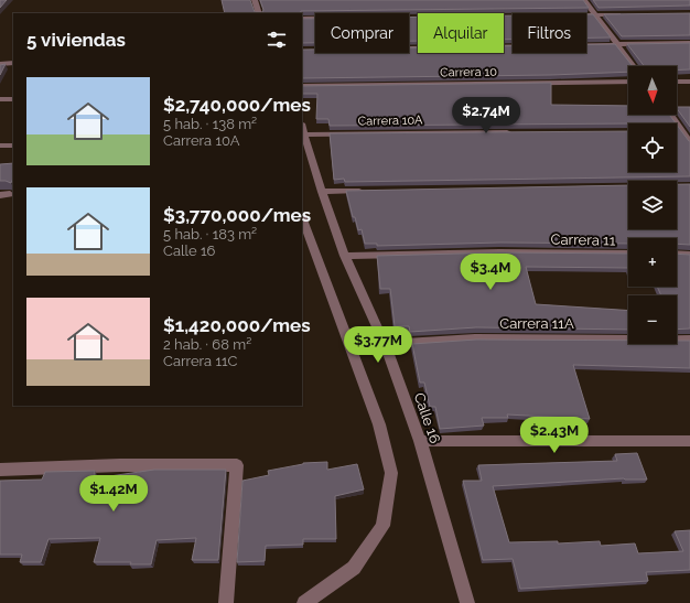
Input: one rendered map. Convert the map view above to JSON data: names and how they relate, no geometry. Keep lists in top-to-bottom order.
{
  "streets": {
    "street": [
      "Carrera 10",
      "Carrera 10A",
      "Carrera 11",
      "Carrera 11A",
      "Calle 16"
    ]
  },
  "crossings": [
    ["Carrera 10A", "Calle 16"],
    ["Carrera 11", "Calle 16"],
    ["Carrera 11A", "Calle 16"]
  ],
  "north": "bottom",
  "page": {
    "chip": ["Comprar", "Alquilar", "Filtros"],
    "heading": "5 viviendas",
    "map_buttons": ["+", "−"],
    "list": [
      {
        "name": "$2,740,000/mes",
        "note": "5 hab. · 138 m² · Carrera 10A"
      },
      {
        "name": "$3,770,000/mes",
        "note": "5 hab. · 183 m² · Calle 16"
      },
      {
        "name": "$1,420,000/mes",
        "note": "2 hab. · 68 m² · Carrera 11C"
      }
    ],
    "price": [
      "$2.74M",
      "$3.4M",
      "$3.77M",
      "$2.43M",
      "$1.42M"
    ]
  }
}
